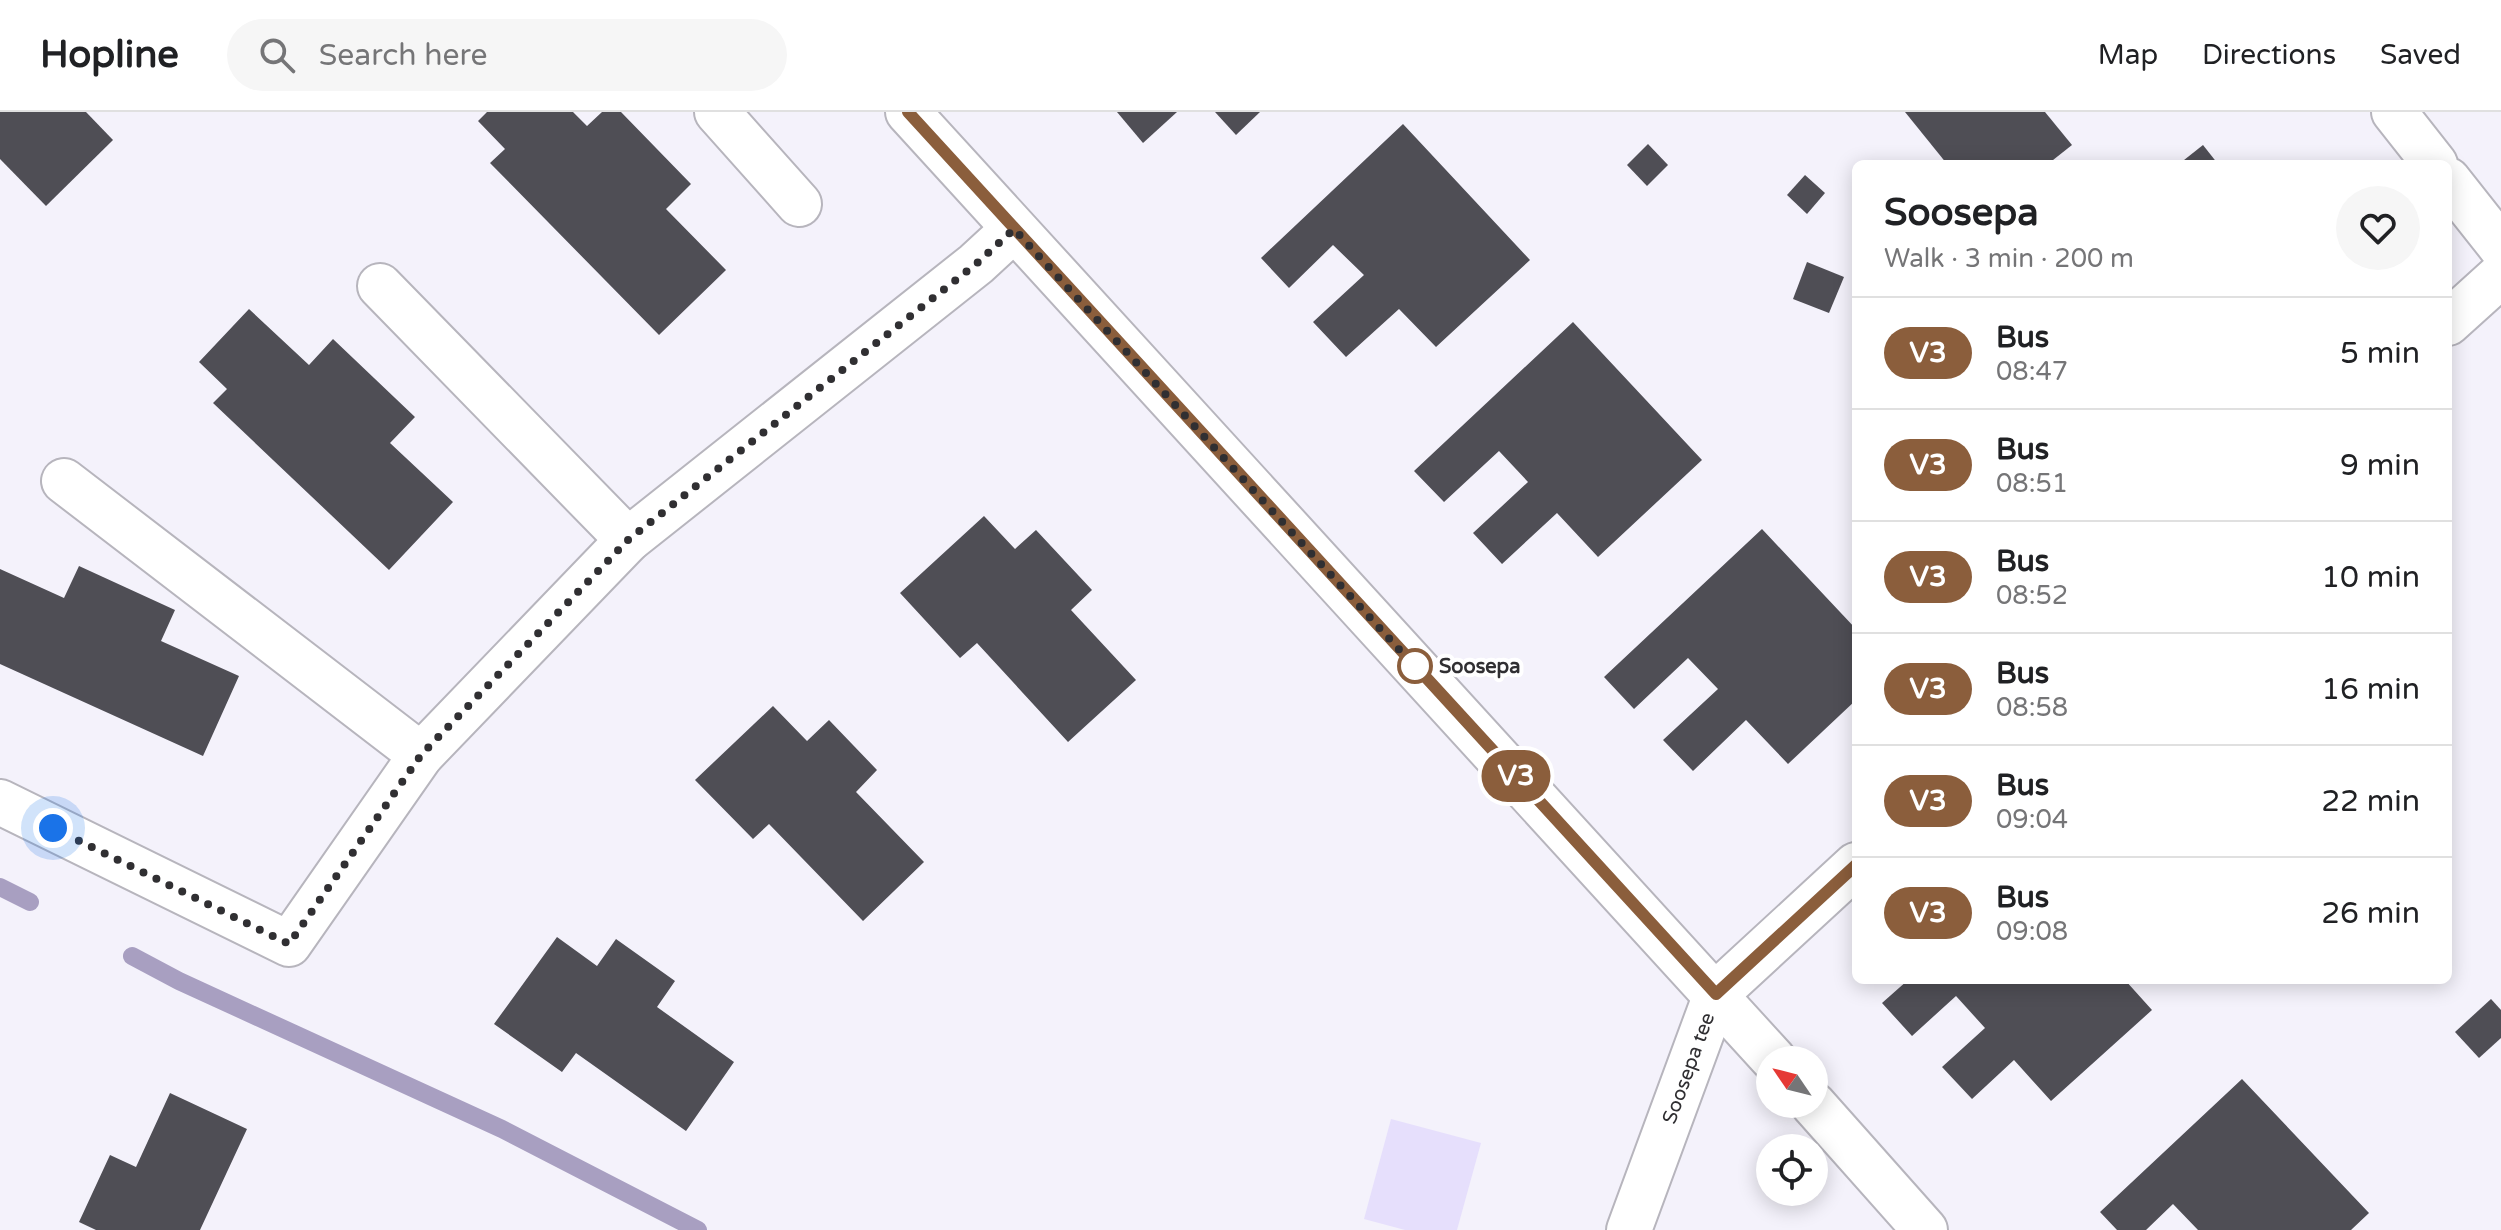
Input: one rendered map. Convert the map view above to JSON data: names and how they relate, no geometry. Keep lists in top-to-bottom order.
{
  "streets": {
    "street": ["Soosepa tee"]
  },
  "places": ["Soosepa"],
  "lines": ["bus line V3"],
  "north": "top left",
  "page": {
    "header": "Hopline",
    "search": "Search here",
    "nav": ["Map", "Directions", "Saved"],
    "on_map": "V3",
    "heading": ["Soosepa", "Walk · 3 min · 200 m"],
    "list": [
      {
        "mark": "V3",
        "name": "Bus",
        "note": "08:47",
        "value": "5 min"
      },
      {
        "mark": "V3",
        "name": "Bus",
        "note": "08:51",
        "value": "9 min"
      },
      {
        "mark": "V3",
        "name": "Bus",
        "note": "08:52",
        "value": "10 min"
      },
      {
        "mark": "V3",
        "name": "Bus",
        "note": "08:58",
        "value": "16 min"
      },
      {
        "mark": "V3",
        "name": "Bus",
        "note": "09:04",
        "value": "22 min"
      },
      {
        "mark": "V3",
        "name": "Bus",
        "note": "09:08",
        "value": "26 min"
      }
    ]
  }
}
